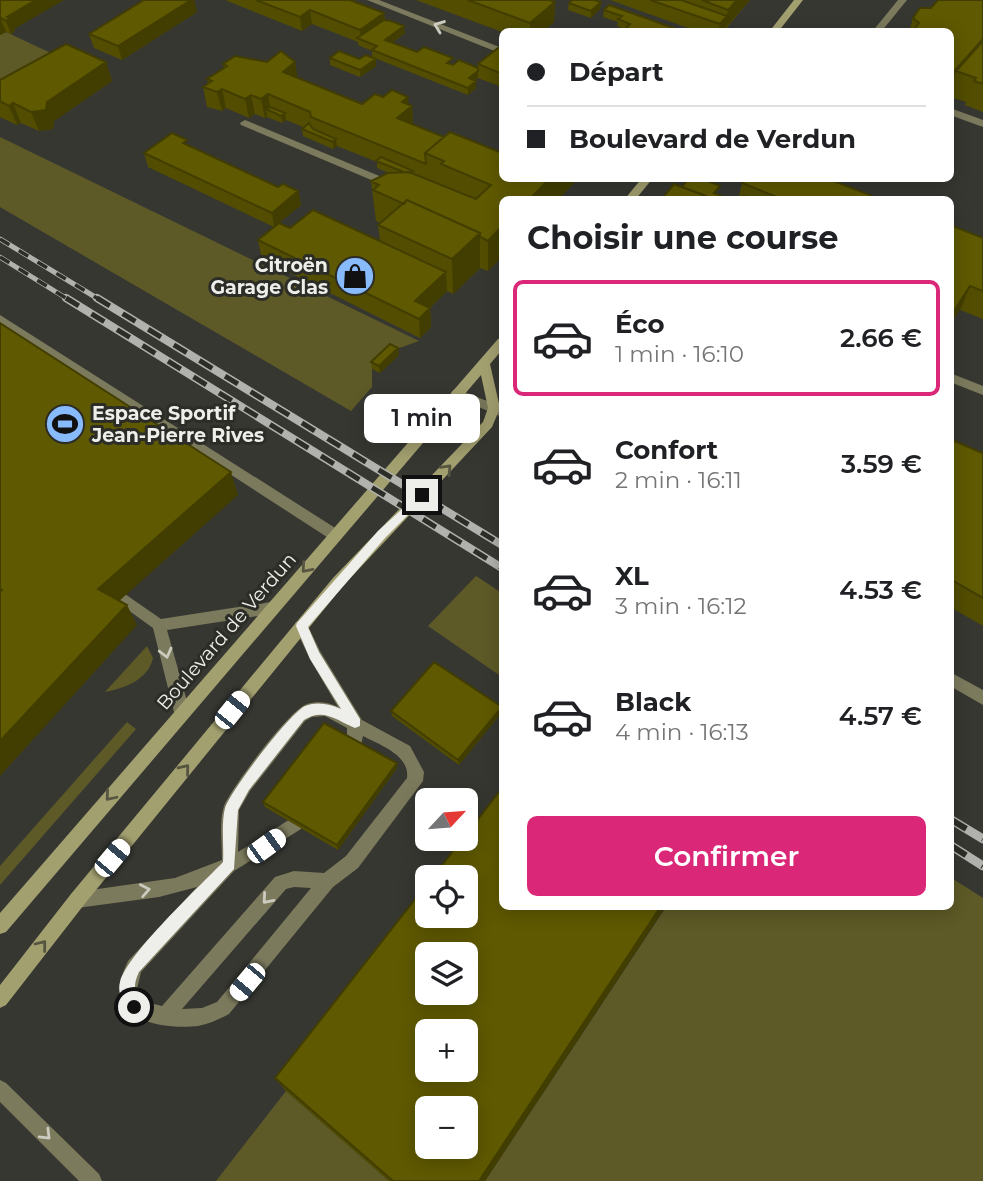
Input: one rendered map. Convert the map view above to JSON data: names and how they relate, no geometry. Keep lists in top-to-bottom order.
{
  "streets": {
    "main road": ["Boulevard de Verdun"]
  },
  "places": {
    "shop": ["Citroën Garage Clas"],
    "sports": ["Espace Sportif Jean-Pierre Rives"]
  },
  "north": "top right",
  "page": {
    "banner": ["Départ", "Boulevard de Verdun"],
    "heading": "Choisir une course",
    "list": [
      {
        "name": "Éco",
        "note": "1 min · 16:10",
        "value": "2.66 €"
      },
      {
        "name": "Confort",
        "note": "2 min · 16:11",
        "value": "3.59 €"
      },
      {
        "name": "XL",
        "note": "3 min · 16:12",
        "value": "4.53 €"
      },
      {
        "name": "Black",
        "note": "4 min · 16:13",
        "value": "4.57 €"
      }
    ],
    "bubble": "1 min",
    "map_buttons": ["+", "−"],
    "buttons": "Confirmer"
  }
}
